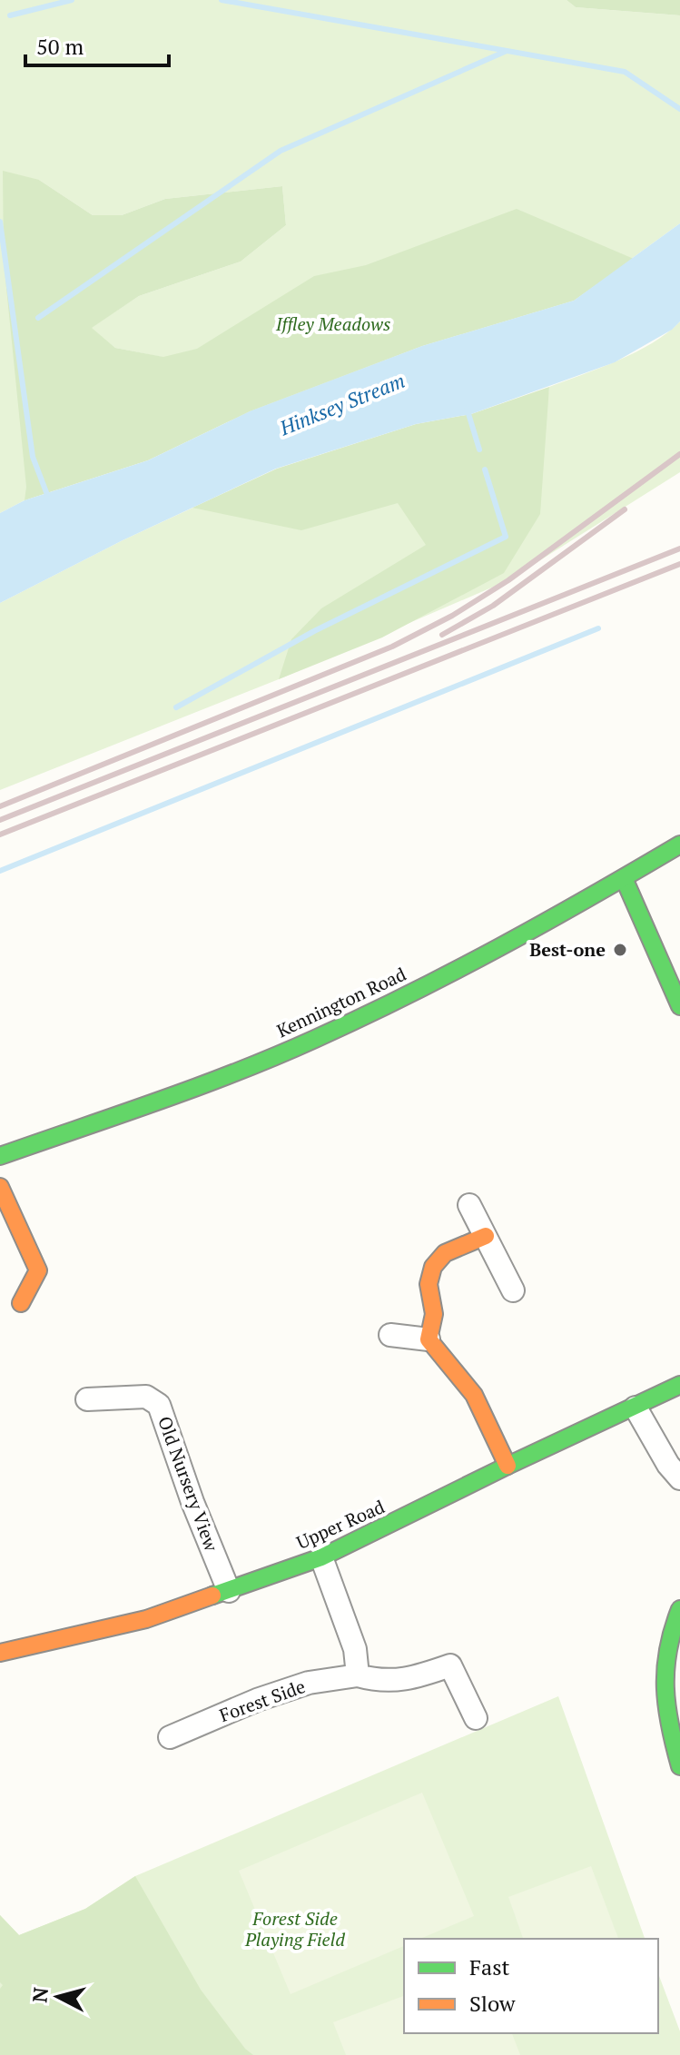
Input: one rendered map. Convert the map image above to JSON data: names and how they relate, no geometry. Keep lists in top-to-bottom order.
{
  "streets": {
    "street": [
      "Kennington Road",
      "Old Nursery View",
      "Upper Road",
      "Forest Side"
    ]
  },
  "crossings": [
    ["Old Nursery View", "Upper Road"]
  ],
  "water": ["Hinksey Stream"],
  "parks": ["Iffley Meadows", "Forest Side Playing Field"],
  "places": ["Best-one"],
  "legend": ["Fast", "Slow"],
  "scale_bar": "50 m",
  "north": "left"
}
